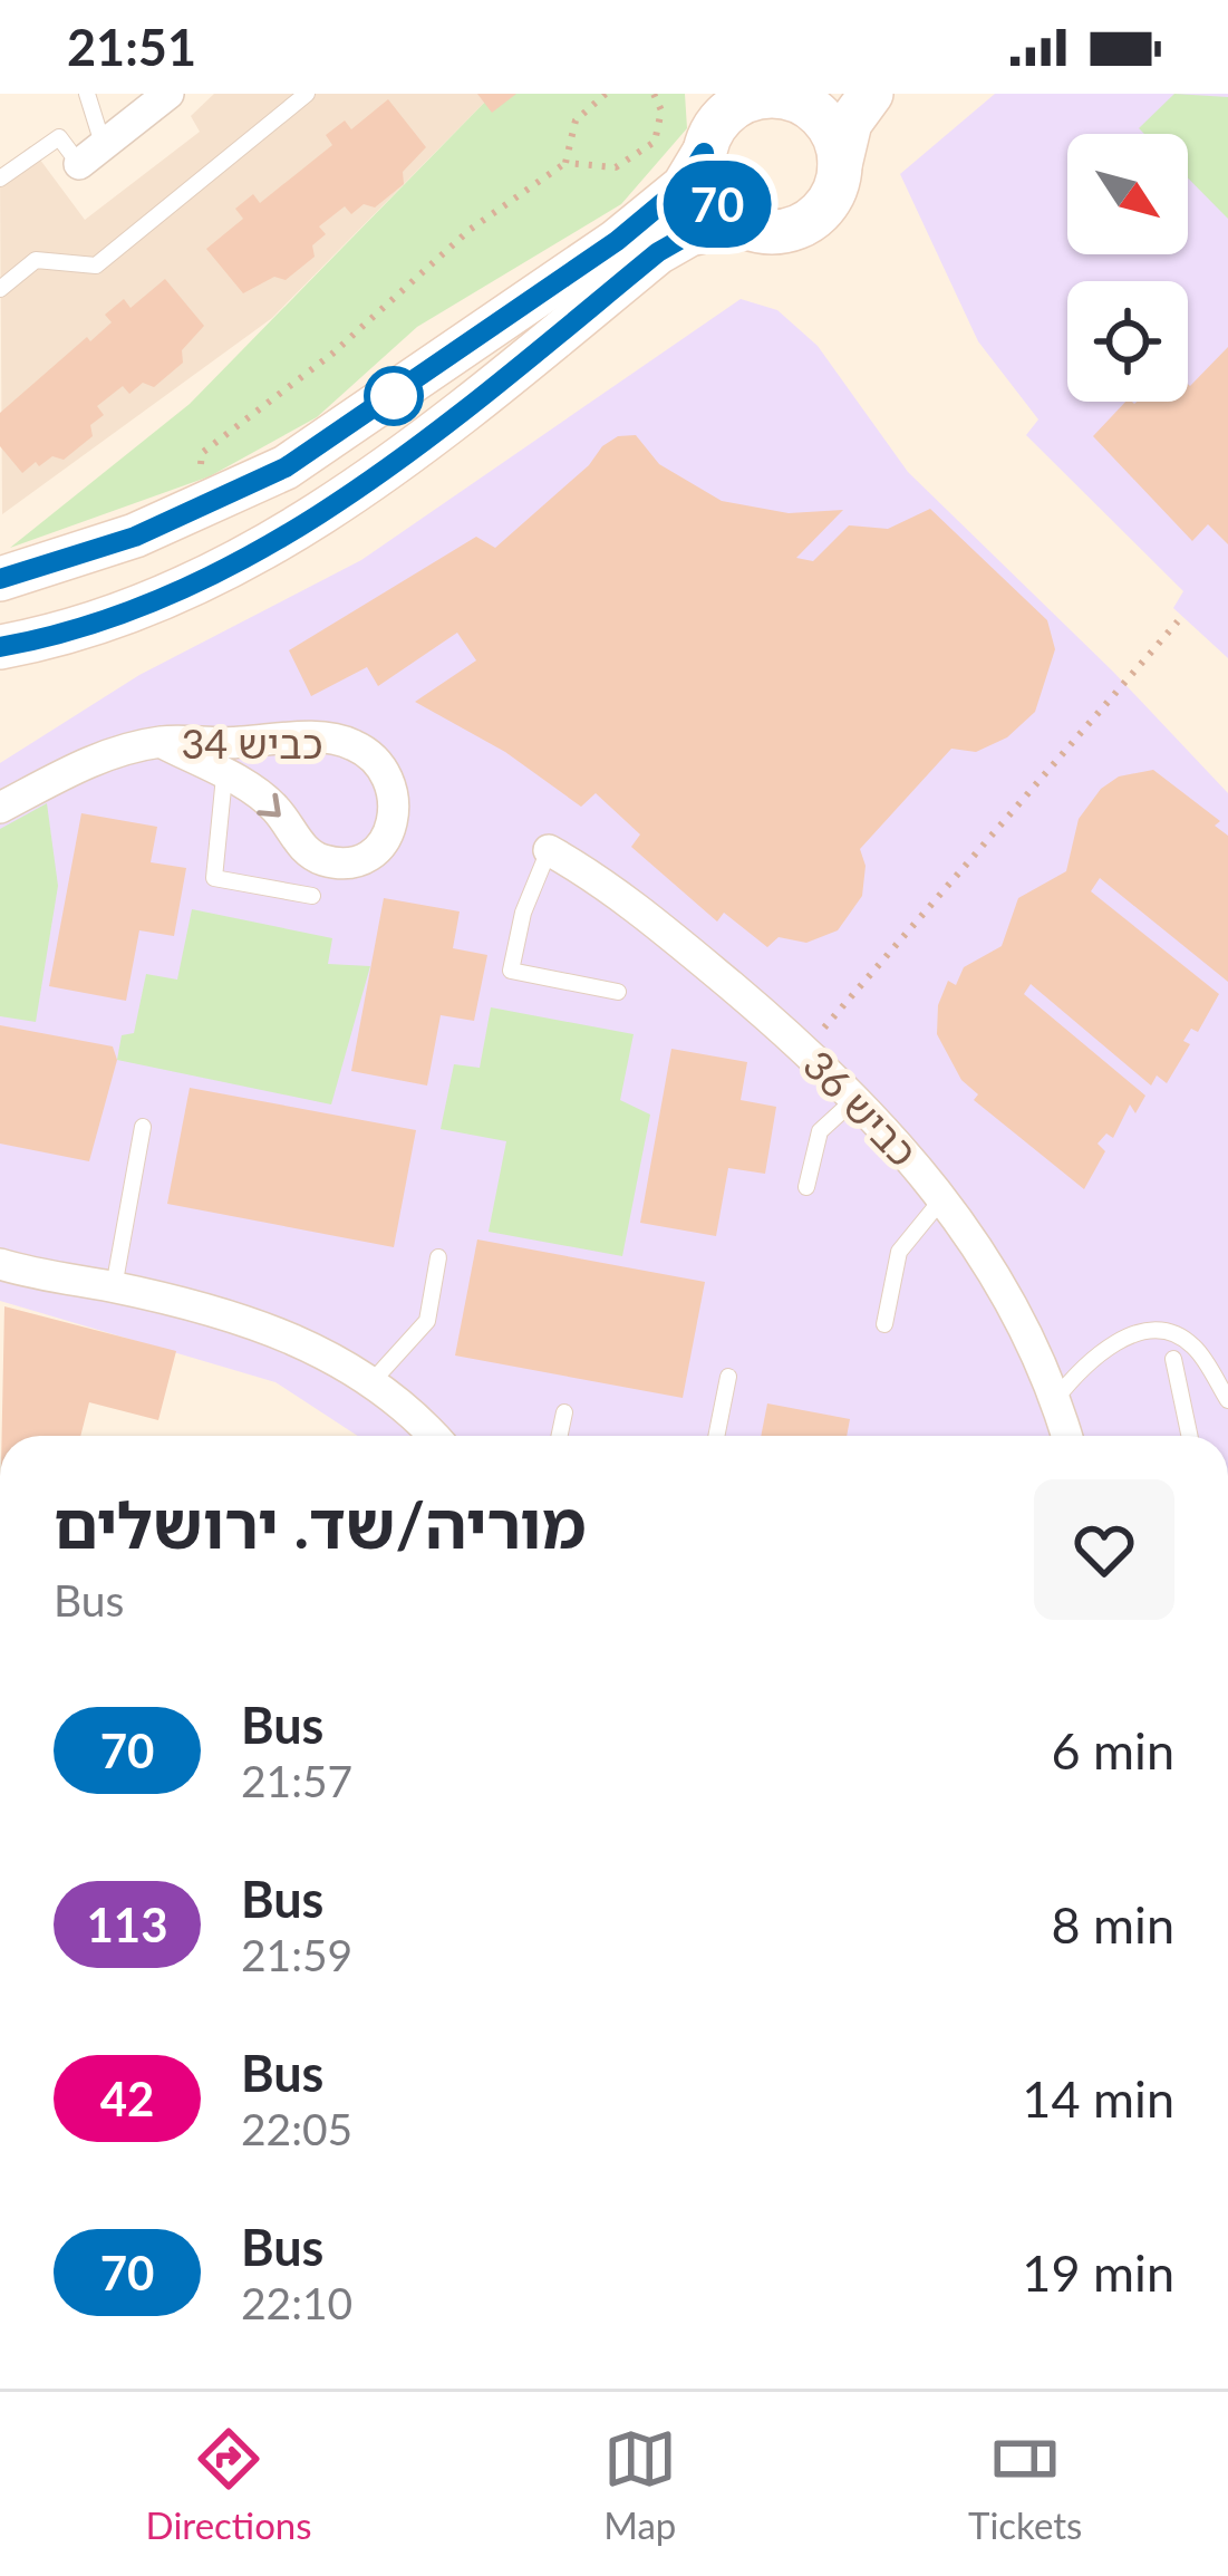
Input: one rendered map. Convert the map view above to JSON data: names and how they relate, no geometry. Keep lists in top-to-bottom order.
{
  "streets": {
    "street": ["כביש 34", "כביש 36"]
  },
  "lines": ["bus line 70"],
  "north": "bottom right",
  "page": {
    "status": "21:51",
    "on_map": "70",
    "heading": ["מוריה/שד. ירושלים", "Bus"],
    "list": [
      {
        "mark": "70",
        "name": "Bus",
        "note": "21:57",
        "value": "6 min"
      },
      {
        "mark": "113",
        "name": "Bus",
        "note": "21:59",
        "value": "8 min"
      },
      {
        "mark": "42",
        "name": "Bus",
        "note": "22:05",
        "value": "14 min"
      },
      {
        "mark": "70",
        "name": "Bus",
        "note": "22:10",
        "value": "19 min"
      }
    ],
    "tabs": ["Directions", "Map", "Tickets"]
  }
}
